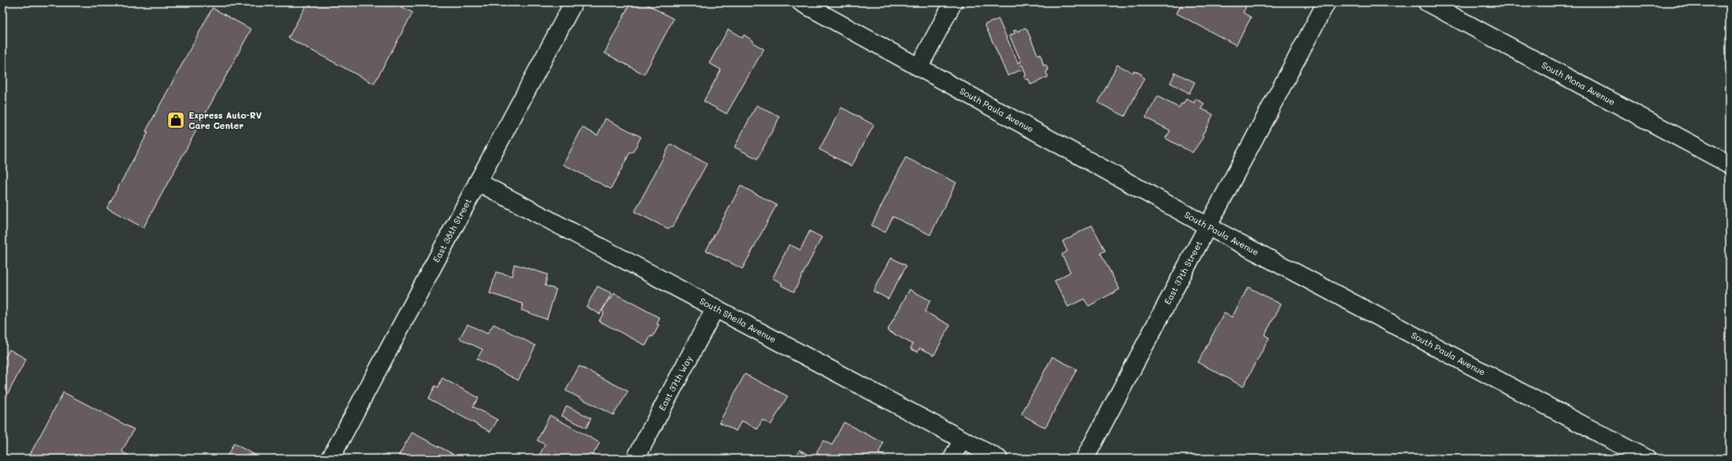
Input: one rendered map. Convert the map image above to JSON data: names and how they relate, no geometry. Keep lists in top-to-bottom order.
{
  "streets": {
    "street": [
      "South Mona Avenue",
      "South Paula Avenue",
      "East 38th Street",
      "East 37th Street",
      "South Sheila Avenue",
      "East 37th Way"
    ]
  },
  "crossings": [
    ["South Paula Avenue", "East 37th Street"],
    ["East 38th Street", "South Sheila Avenue"],
    ["South Sheila Avenue", "East 37th Way"]
  ],
  "places": {
    "shop": ["Express Auto-RV Care Center"]
  }
}
